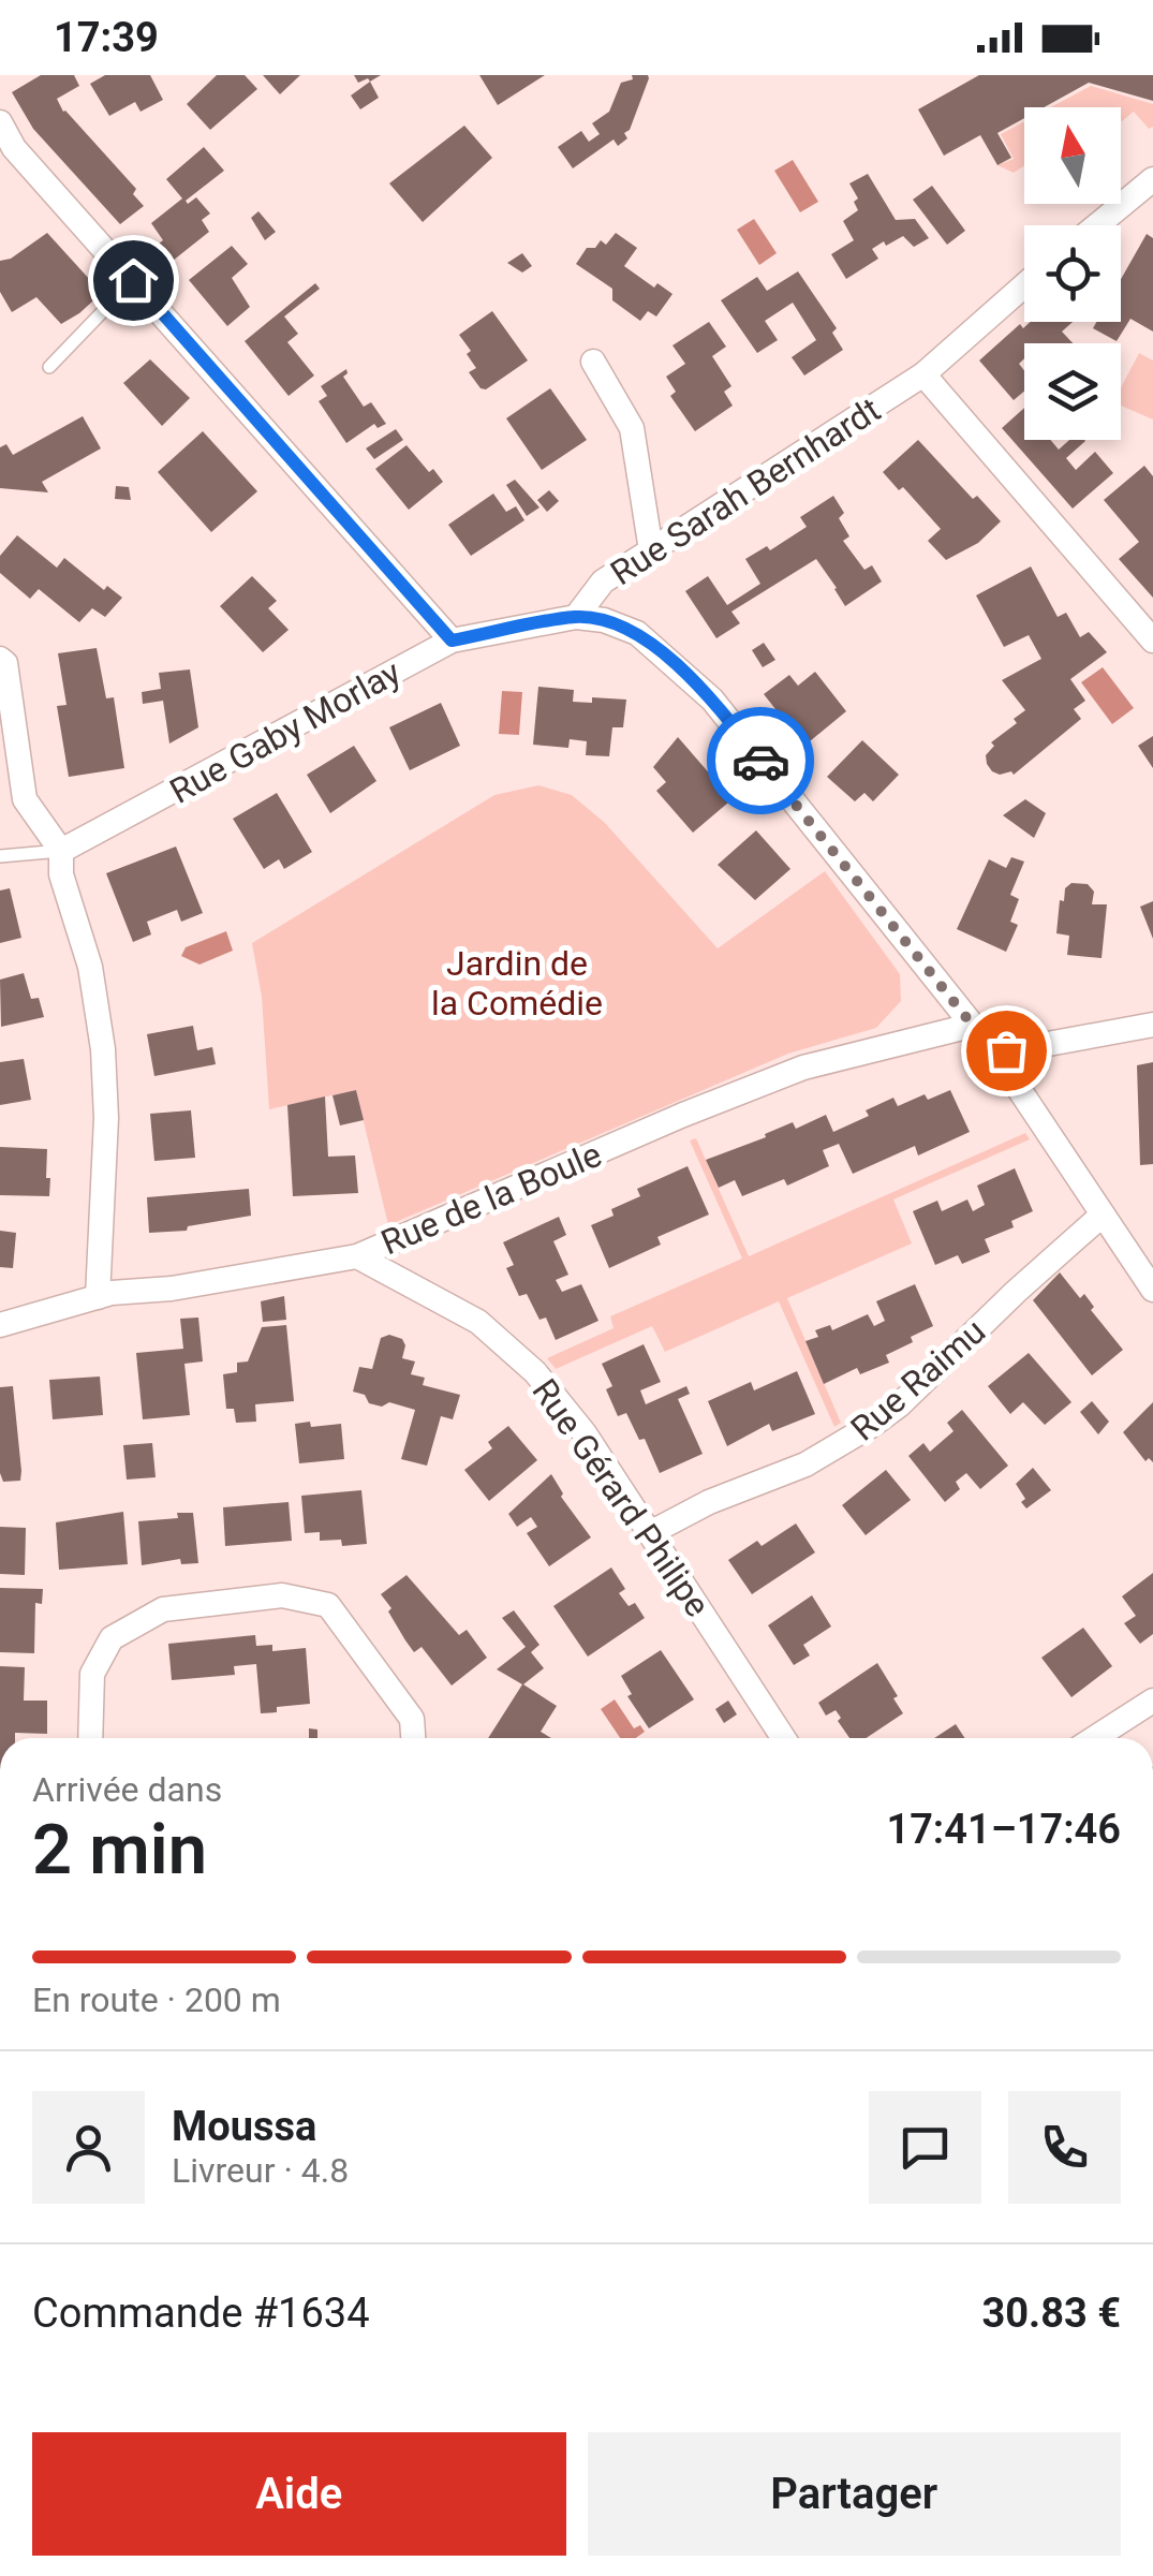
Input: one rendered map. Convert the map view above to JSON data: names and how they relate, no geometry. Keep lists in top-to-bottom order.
{
  "streets": {
    "street": [
      "Rue Sarah Bernhardt",
      "Rue Gaby Morlay",
      "Rue de la Boule",
      "Rue Raimu",
      "Rue Gérard Philipe"
    ]
  },
  "crossings": [
    ["Rue Sarah Bernhardt", "Rue Gaby Morlay"],
    ["Rue Gaby Morlay", "Rue de la Boule"],
    ["Rue de la Boule", "Rue Gérard Philipe"],
    ["Rue Raimu", "Rue Gérard Philipe"]
  ],
  "parks": ["Jardin de la Comédie"],
  "north": "top",
  "page": {
    "status": "17:39",
    "heading": ["2 min", "Arrivée dans", "17:41–17:46"],
    "panel": [
      "Moussa",
      "Livreur · 4.8",
      "Commande #1634",
      "30.83 €"
    ],
    "bar": "En route · 200 m",
    "buttons": ["Aide", "Partager"]
  }
}
